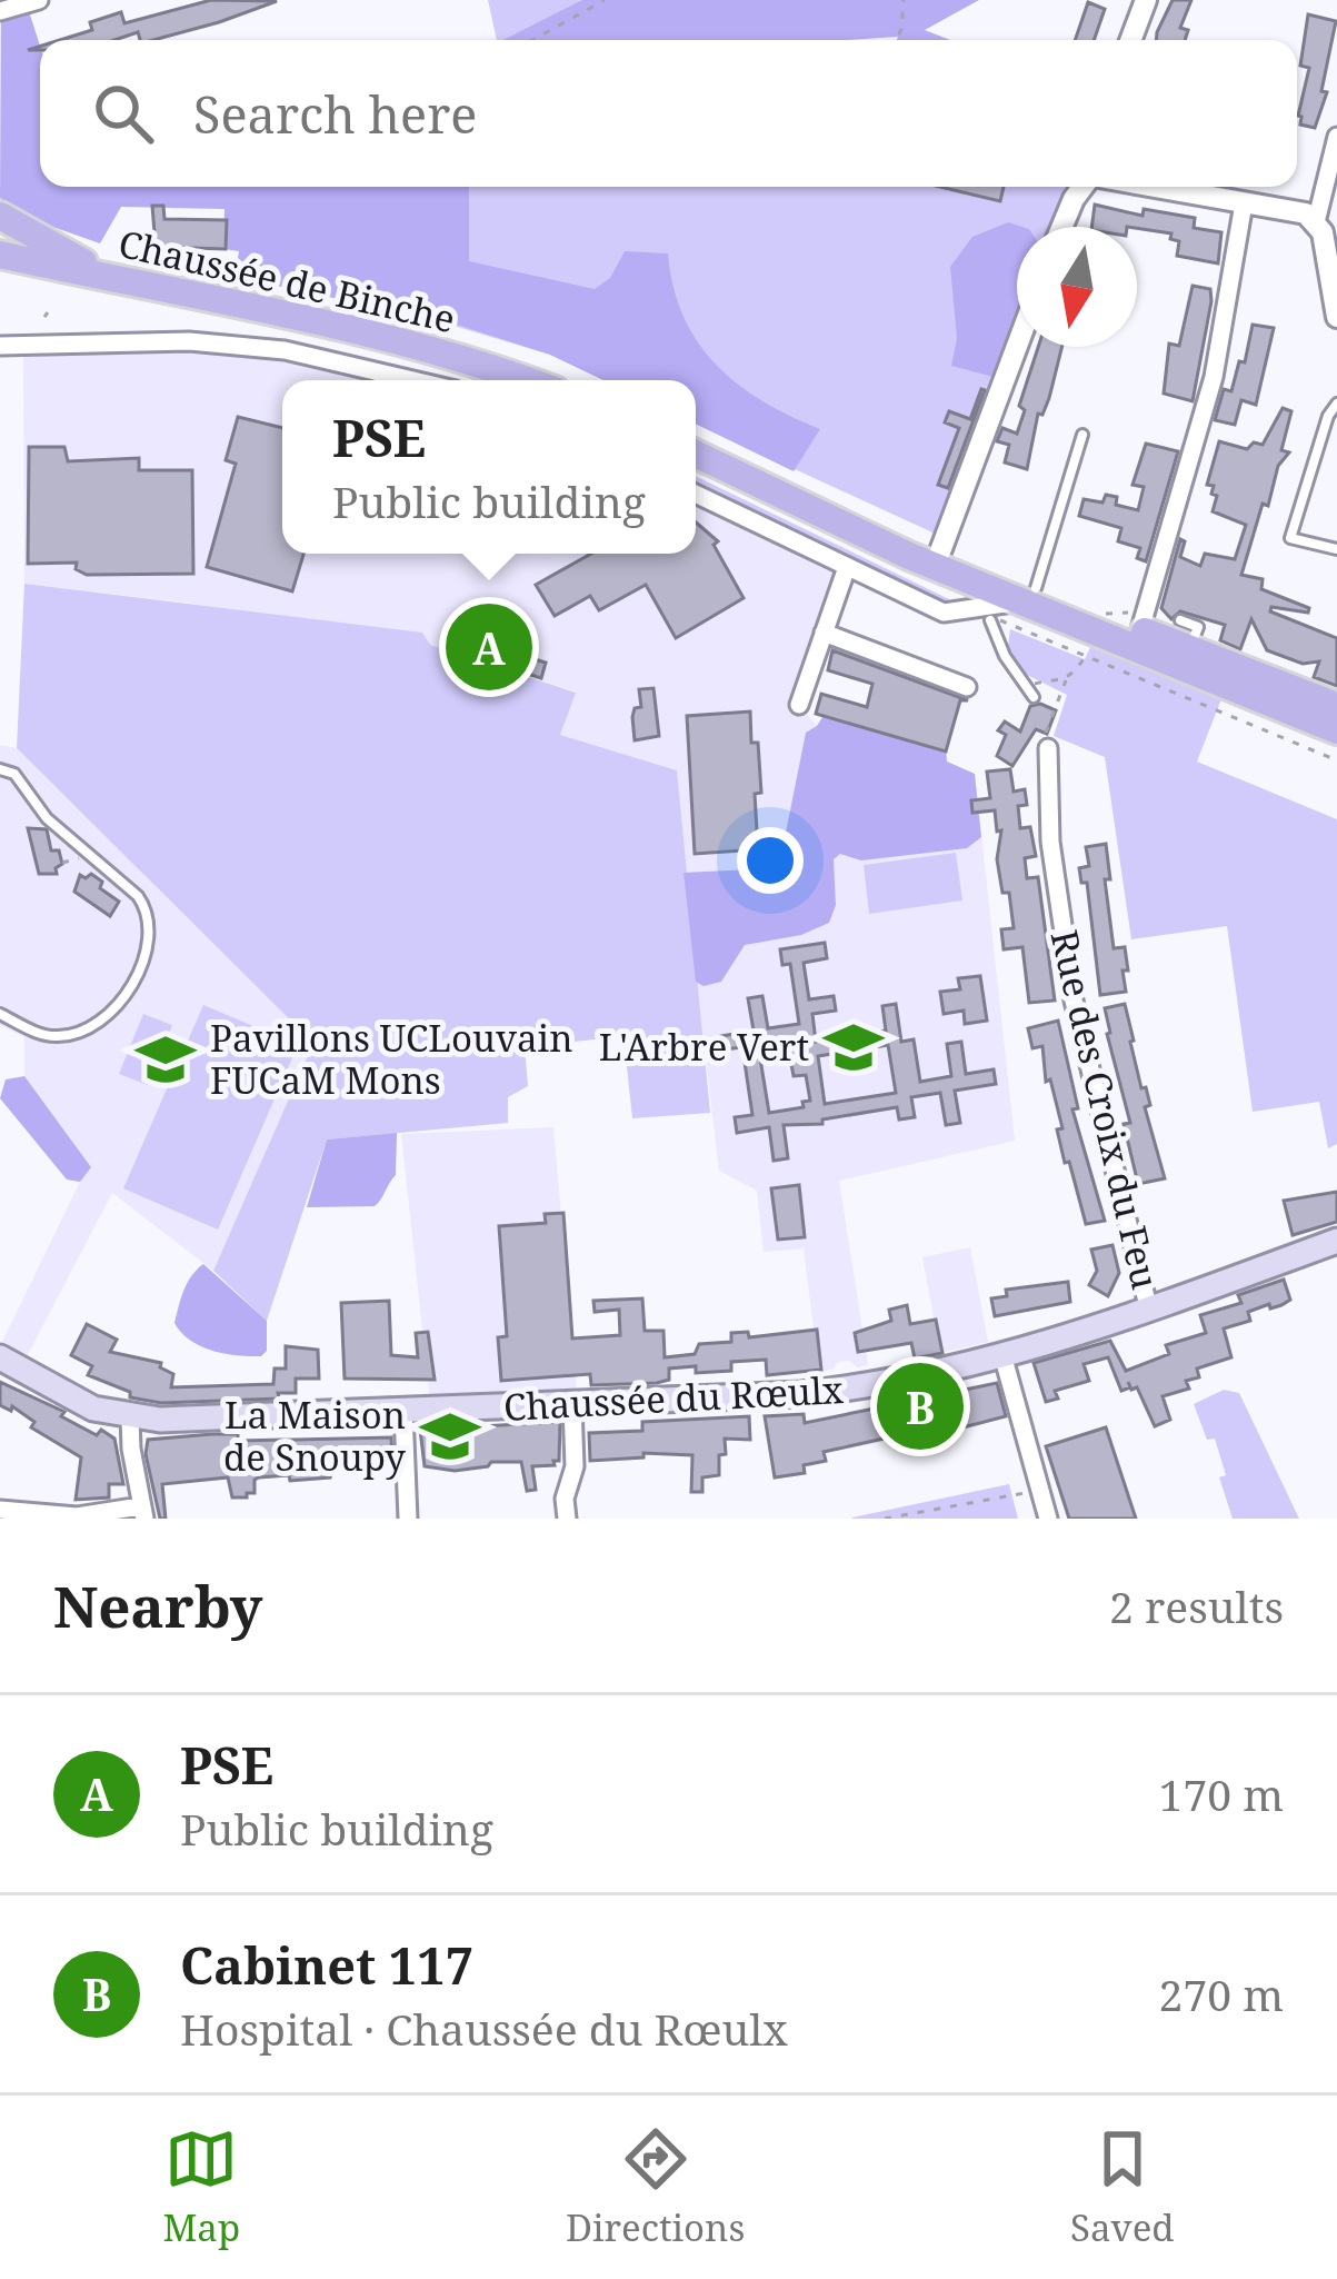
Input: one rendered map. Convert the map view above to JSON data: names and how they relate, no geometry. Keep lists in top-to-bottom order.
{
  "streets": {
    "main road": ["Chaussée de Binche", "Chaussée du Rœulx"],
    "street": ["Rue des Croix du Feu"]
  },
  "crossings": [
    ["Rue des Croix du Feu", "Chaussée du Rœulx"]
  ],
  "places": {
    "school or university": ["L'Arbre Vert", "Pavillons UCLouvain FUCaM Mons", "La Maison de Snoupy"]
  },
  "north": "bottom",
  "page": {
    "search": "Search here",
    "popup": ["PSE", "Public building"],
    "pins": ["A", "B"],
    "heading": ["Nearby", "2 results"],
    "list": [
      {
        "mark": "A",
        "name": "PSE",
        "note": "Public building",
        "value": "170 m"
      },
      {
        "mark": "B",
        "name": "Cabinet 117",
        "note": "Hospital · Chaussée du Rœulx",
        "value": "270 m"
      }
    ],
    "nav": ["Map", "Directions", "Saved"]
  }
}
